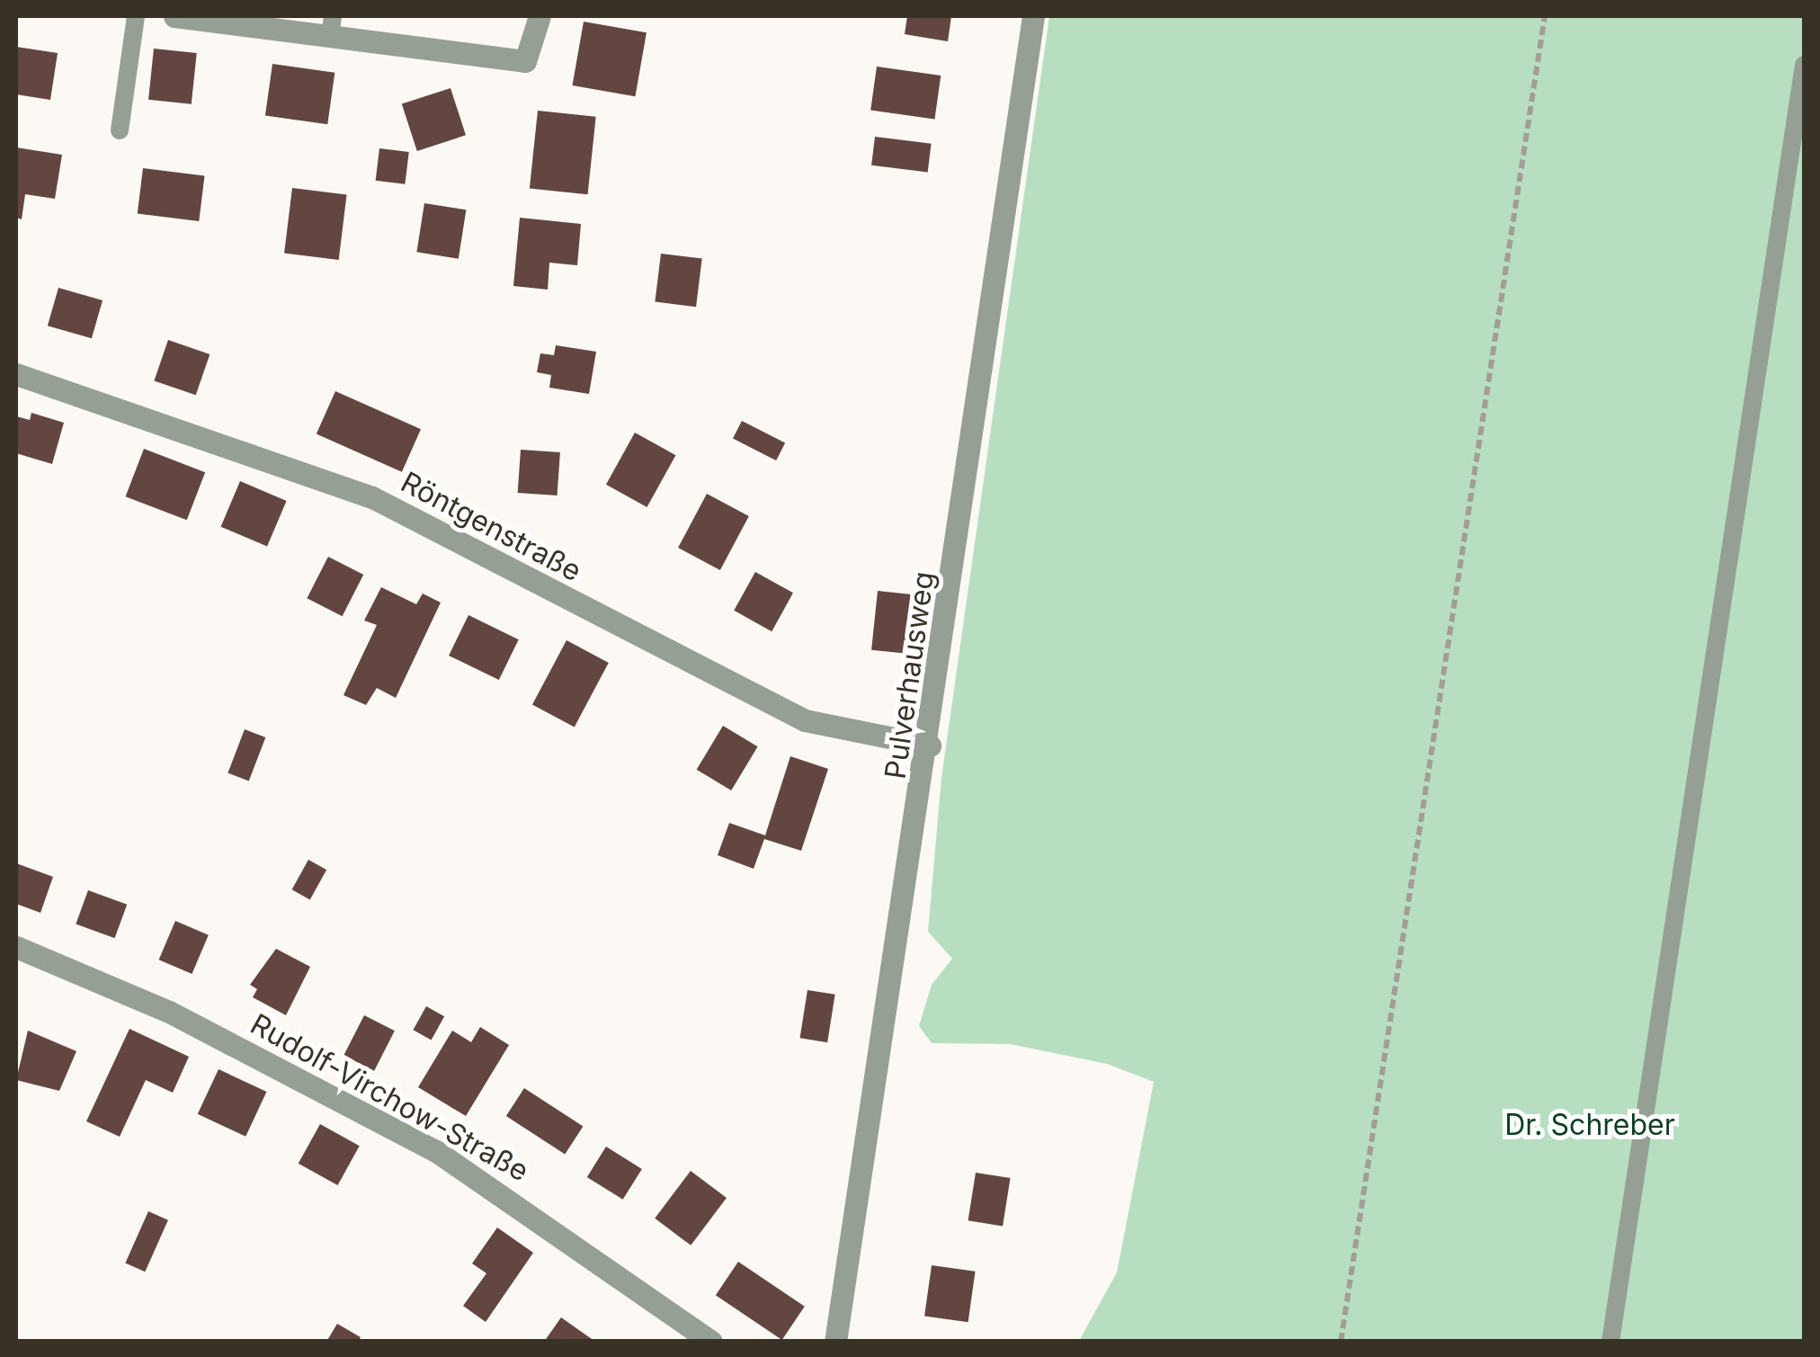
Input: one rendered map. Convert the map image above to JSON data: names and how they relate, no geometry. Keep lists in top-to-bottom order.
{
  "streets": {
    "street": ["Röntgenstraße", "Pulverhausweg", "Rudolf-Virchow-Straße"]
  },
  "crossings": [
    ["Röntgenstraße", "Pulverhausweg"]
  ],
  "parks": ["Dr. Schreber"]
}
